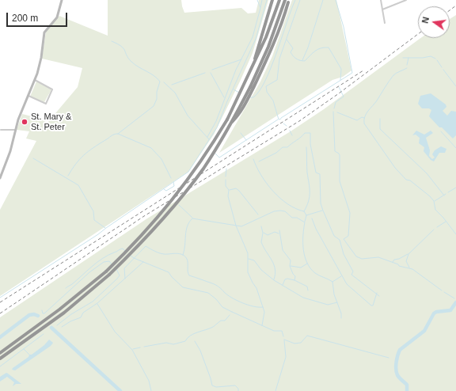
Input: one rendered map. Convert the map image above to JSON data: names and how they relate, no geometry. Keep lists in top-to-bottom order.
{
  "places": ["St. Mary & St. Peter"],
  "scale_bar": "200 m",
  "north": "left"
}
